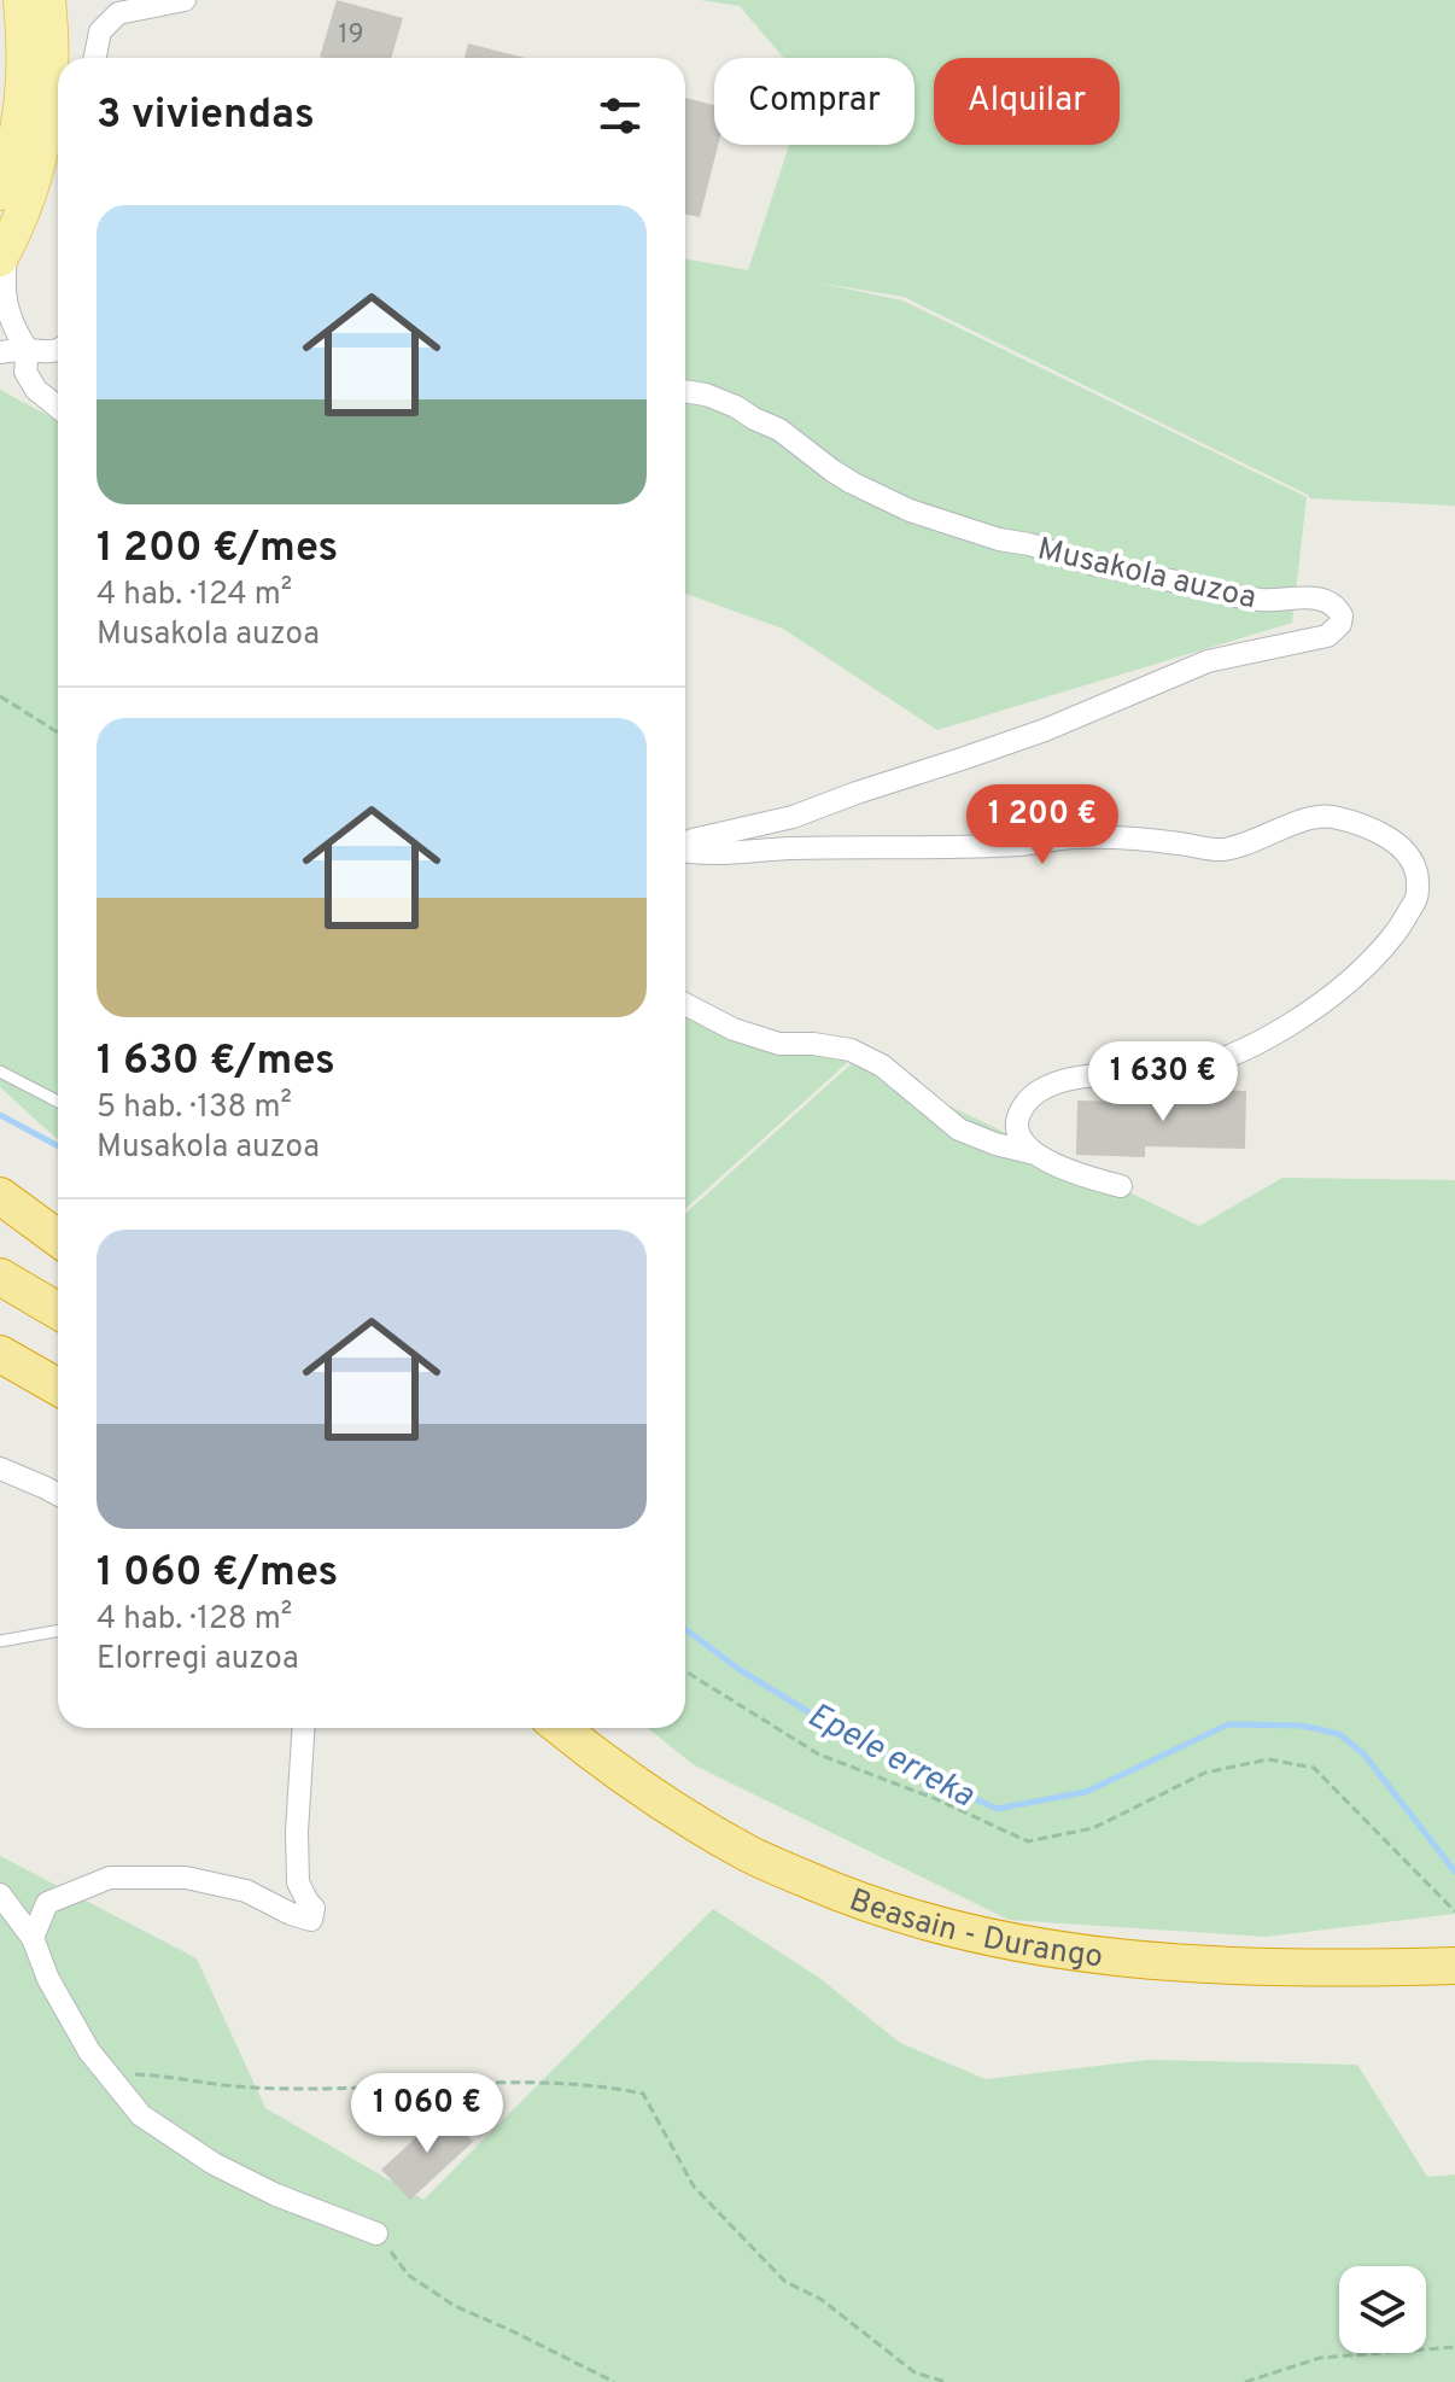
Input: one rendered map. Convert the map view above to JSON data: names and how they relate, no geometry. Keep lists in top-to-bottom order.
{
  "streets": {
    "highway": ["Beasain - Durango"],
    "street": ["Musakola auzoa"]
  },
  "water": ["Epele erreka"],
  "house_numbers": ["19"],
  "page": {
    "chip": ["Comprar", "Alquilar"],
    "heading": "3 viviendas",
    "list": [
      {
        "name": "1 200 €/mes",
        "note": "4 hab. · 124 m² · Musakola auzoa"
      },
      {
        "name": "1 630 €/mes",
        "note": "5 hab. · 138 m² · Musakola auzoa"
      },
      {
        "name": "1 060 €/mes",
        "note": "4 hab. · 128 m² · Elorregi auzoa"
      }
    ],
    "price": ["1 200 €", "1 630 €", "1 060 €"]
  }
}
